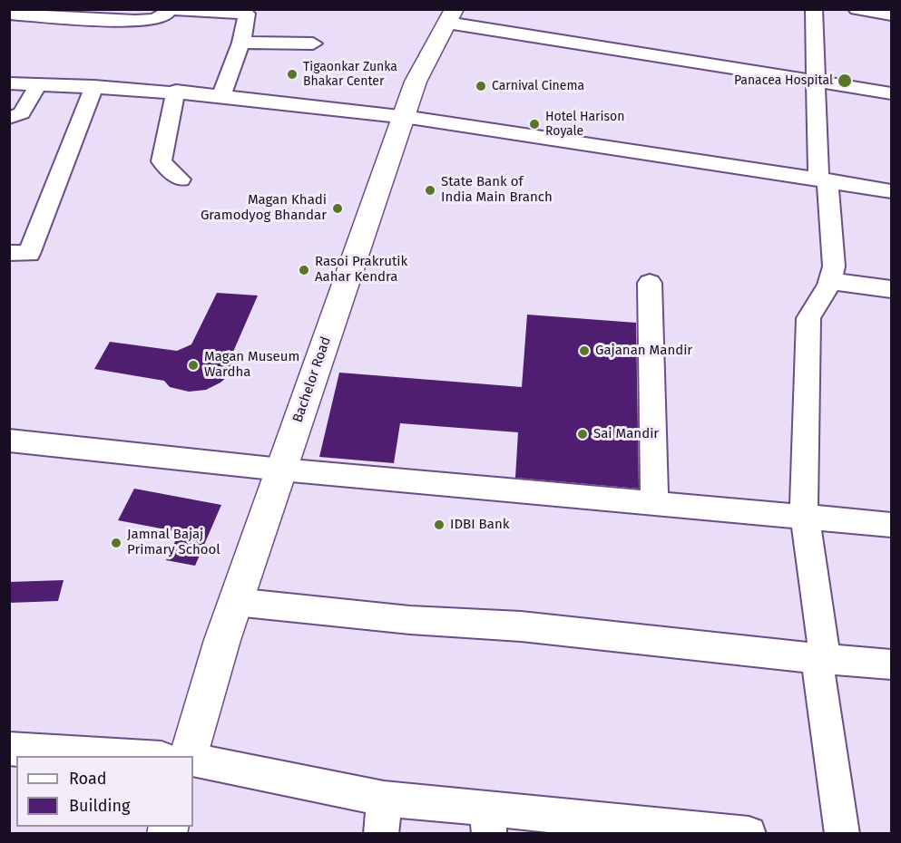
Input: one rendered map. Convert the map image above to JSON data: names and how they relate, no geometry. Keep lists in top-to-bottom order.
{
  "streets": {
    "main road": ["Bachelor Road"]
  },
  "places": [
    "Tigaonkar Zunka Bhakar Center",
    "Panacea Hospital",
    "Carnival Cinema",
    "Hotel Harison Royale",
    "State Bank of India Main Branch",
    "Magan Khadi Gramodyog Bhandar",
    "Rasoi Prakrutik Aahar Kendra",
    "Gajanan Mandir",
    "Magan Museum Wardha",
    "Sai Mandir",
    "IDBI Bank",
    "Jamnal Bajaj Primary School"
  ],
  "legend": ["Road", "Building"]
}
